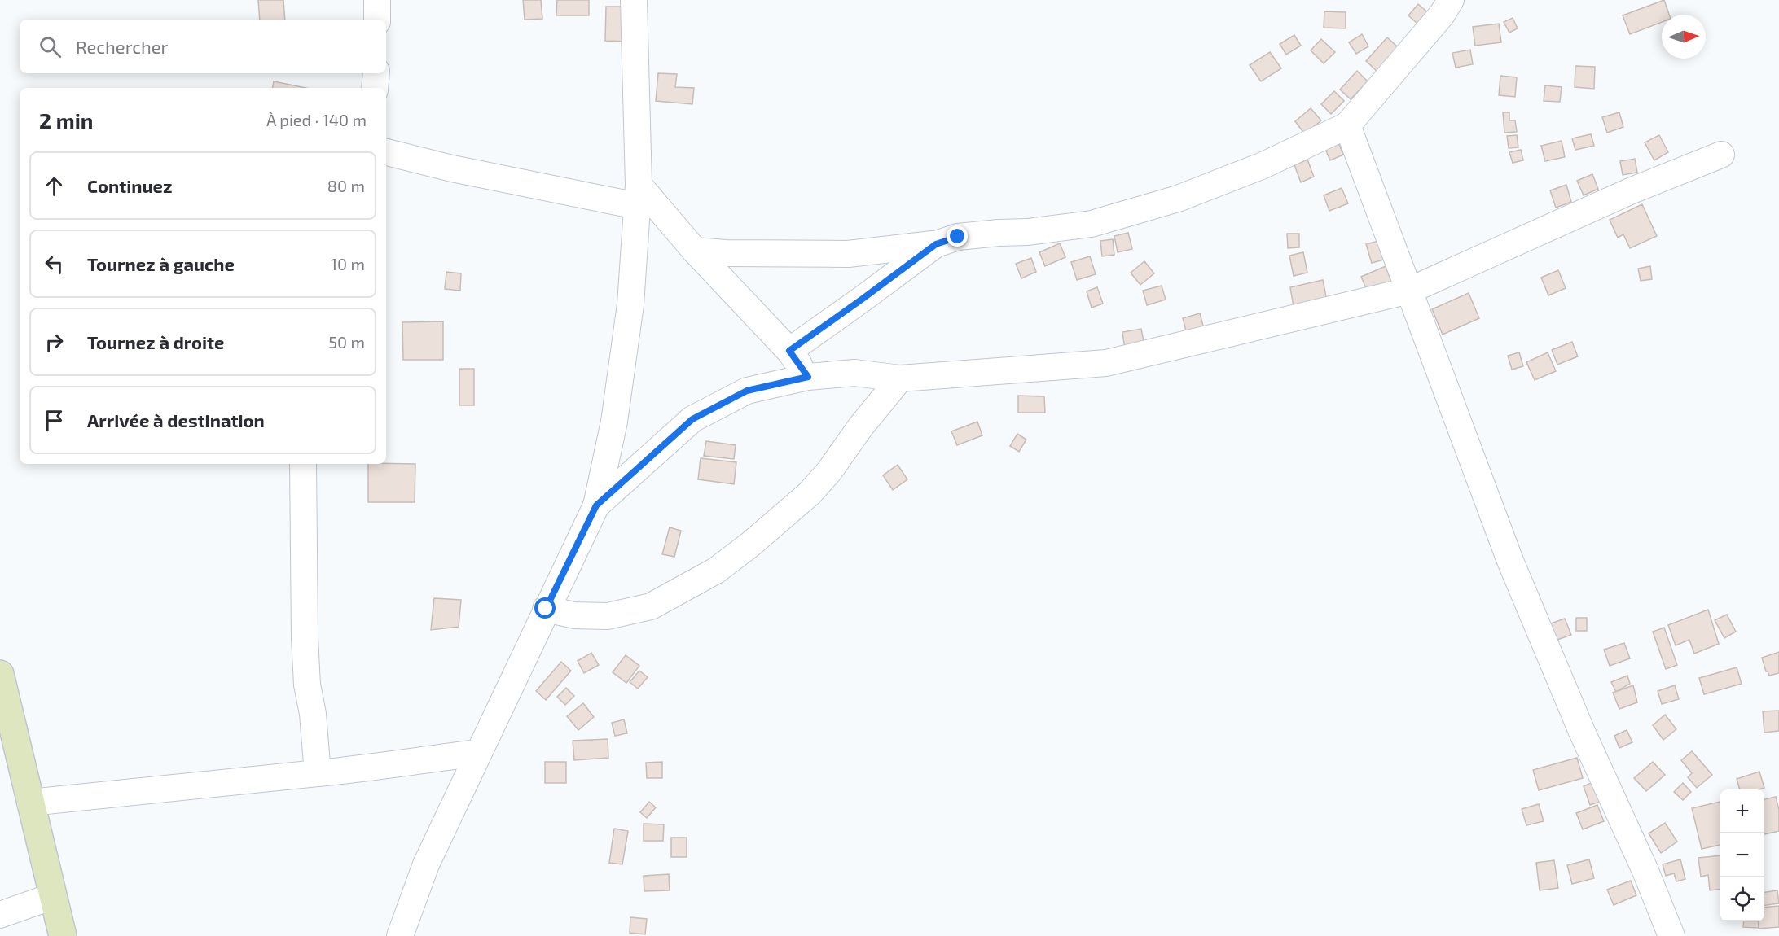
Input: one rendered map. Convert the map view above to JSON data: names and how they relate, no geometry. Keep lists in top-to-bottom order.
{
  "north": "right",
  "page": {
    "search": "Rechercher",
    "heading": ["2 min", "À pied · 140 m"],
    "list": [
      ["Continuez", "80 m"],
      ["Tournez à gauche", "10 m"],
      ["Tournez à droite", "50 m"],
      "Arrivée à destination"
    ],
    "map_buttons": ["+", "−"]
  }
}
